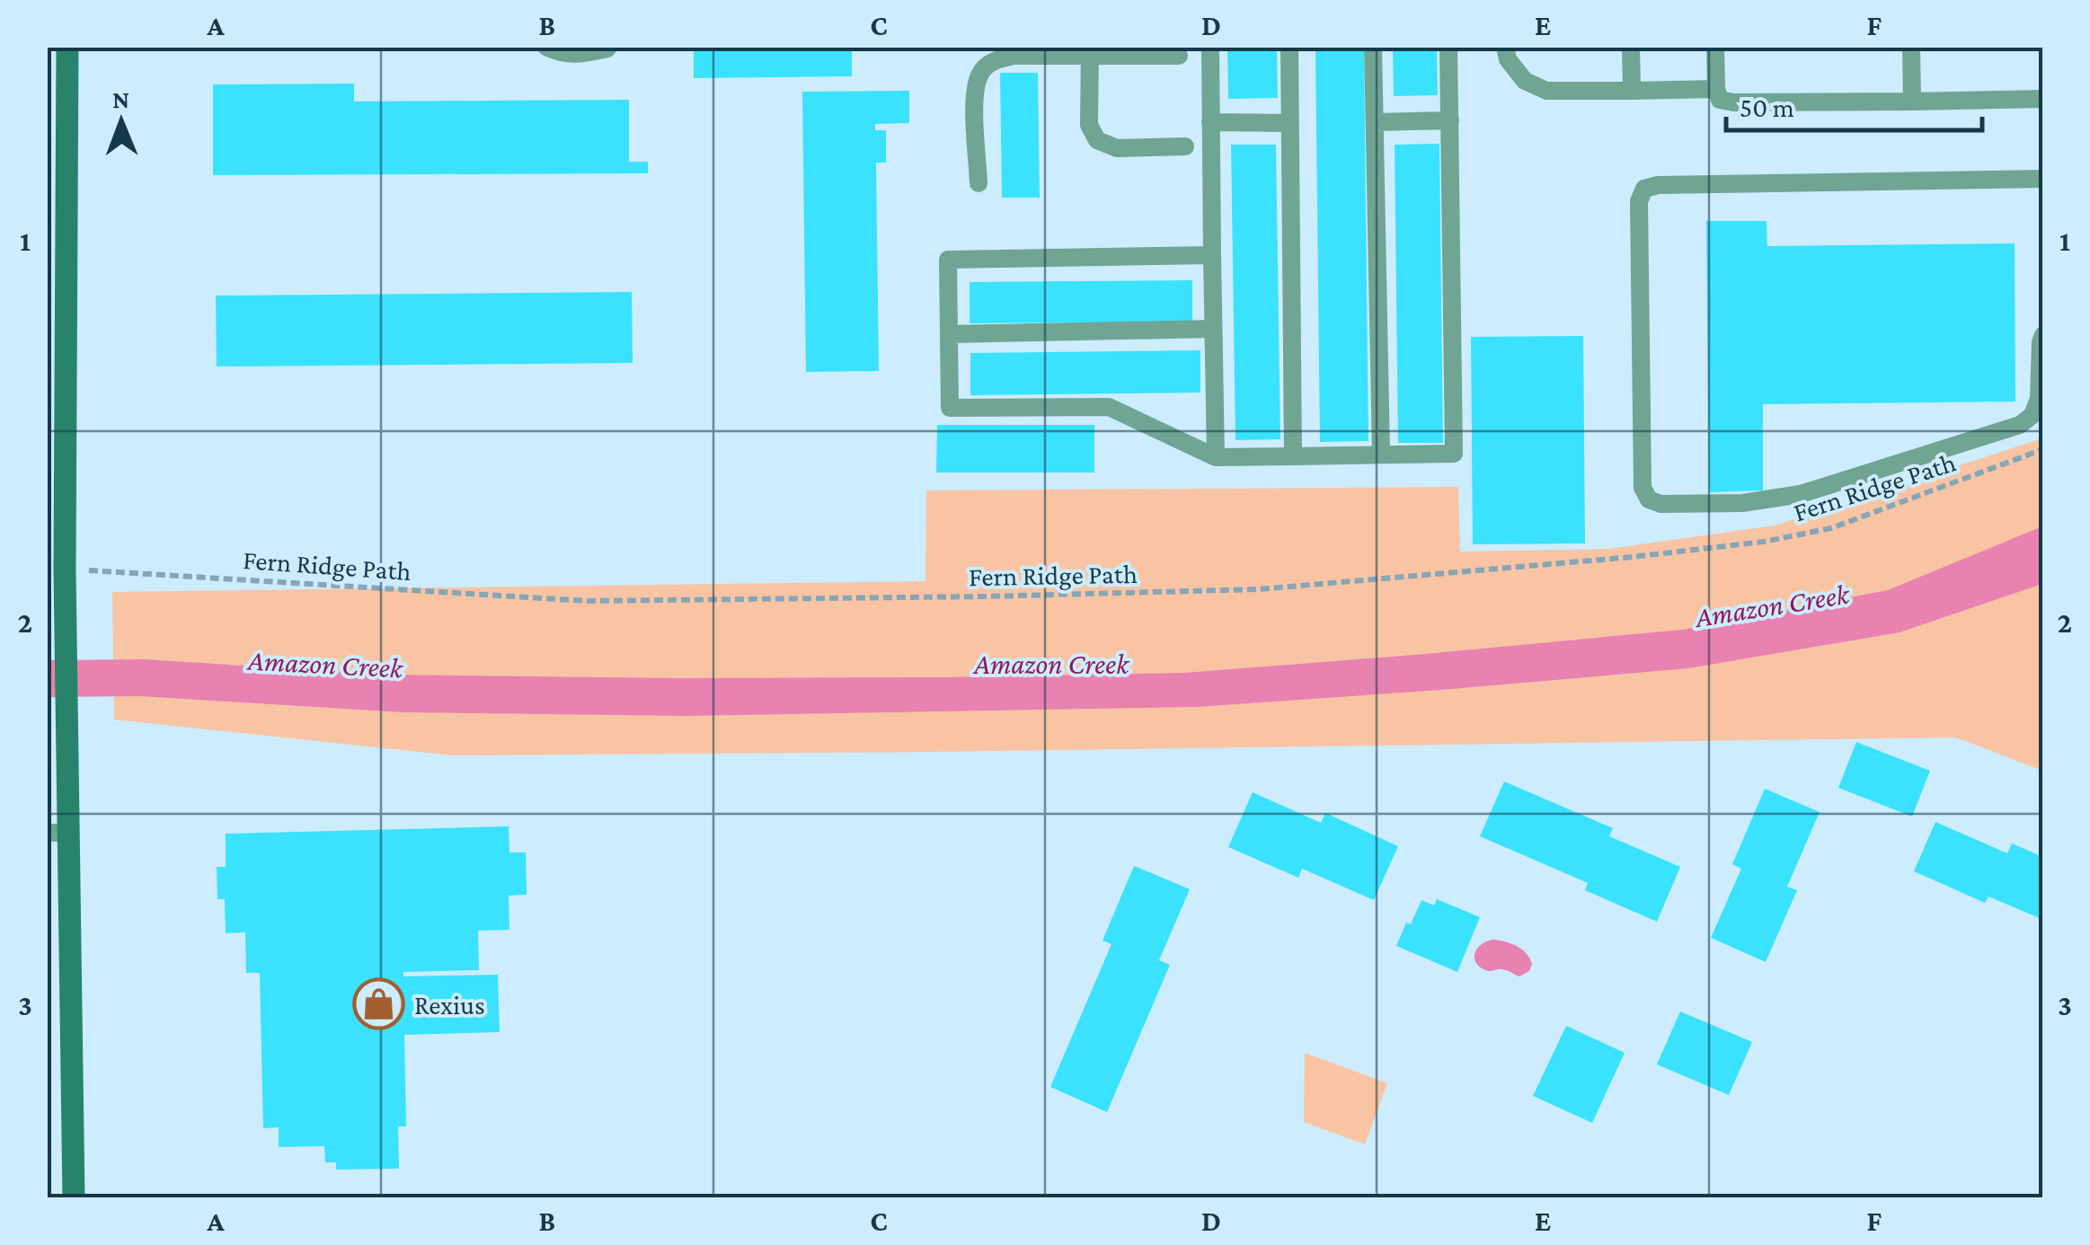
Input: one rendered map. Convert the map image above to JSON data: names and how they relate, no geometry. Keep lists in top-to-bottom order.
{
  "streets": {
    "path": ["Fern Ridge Path"]
  },
  "water": ["Amazon Creek"],
  "places": {
    "shop": ["Rexius"]
  },
  "scale_bar": "50 m",
  "north": "top",
  "grid": {
    "columns": [
      "A",
      "B",
      "C",
      "D",
      "E",
      "F"
    ],
    "rows": ["1", "2", "3"]
  }
}
